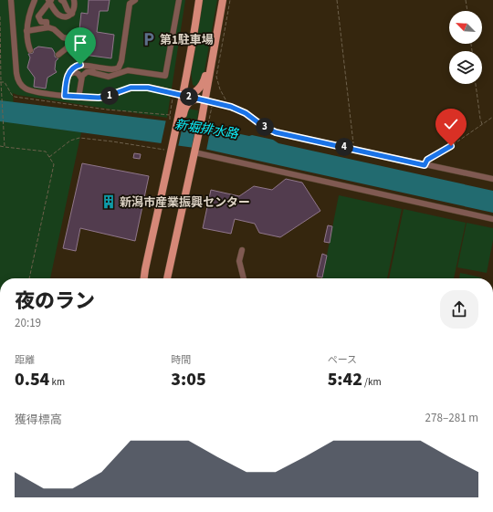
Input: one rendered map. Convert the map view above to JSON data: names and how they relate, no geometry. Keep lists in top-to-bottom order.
{
  "water": ["新堀排水路"],
  "places": {
    "parking": ["第1駐車場"],
    "building": ["新潟市産業振興センター"]
  },
  "north": "top left",
  "page": {
    "pins": [
      "1",
      "2",
      "3",
      "4"
    ],
    "heading": ["夜のラン", "20:19"],
    "stats": [
      ["距離", "0.54 km"],
      ["時間", "3:05"],
      ["ペース", "5:42 /km"]
    ],
    "chart": ["獲得標高", "278–281 m"]
  }
}
